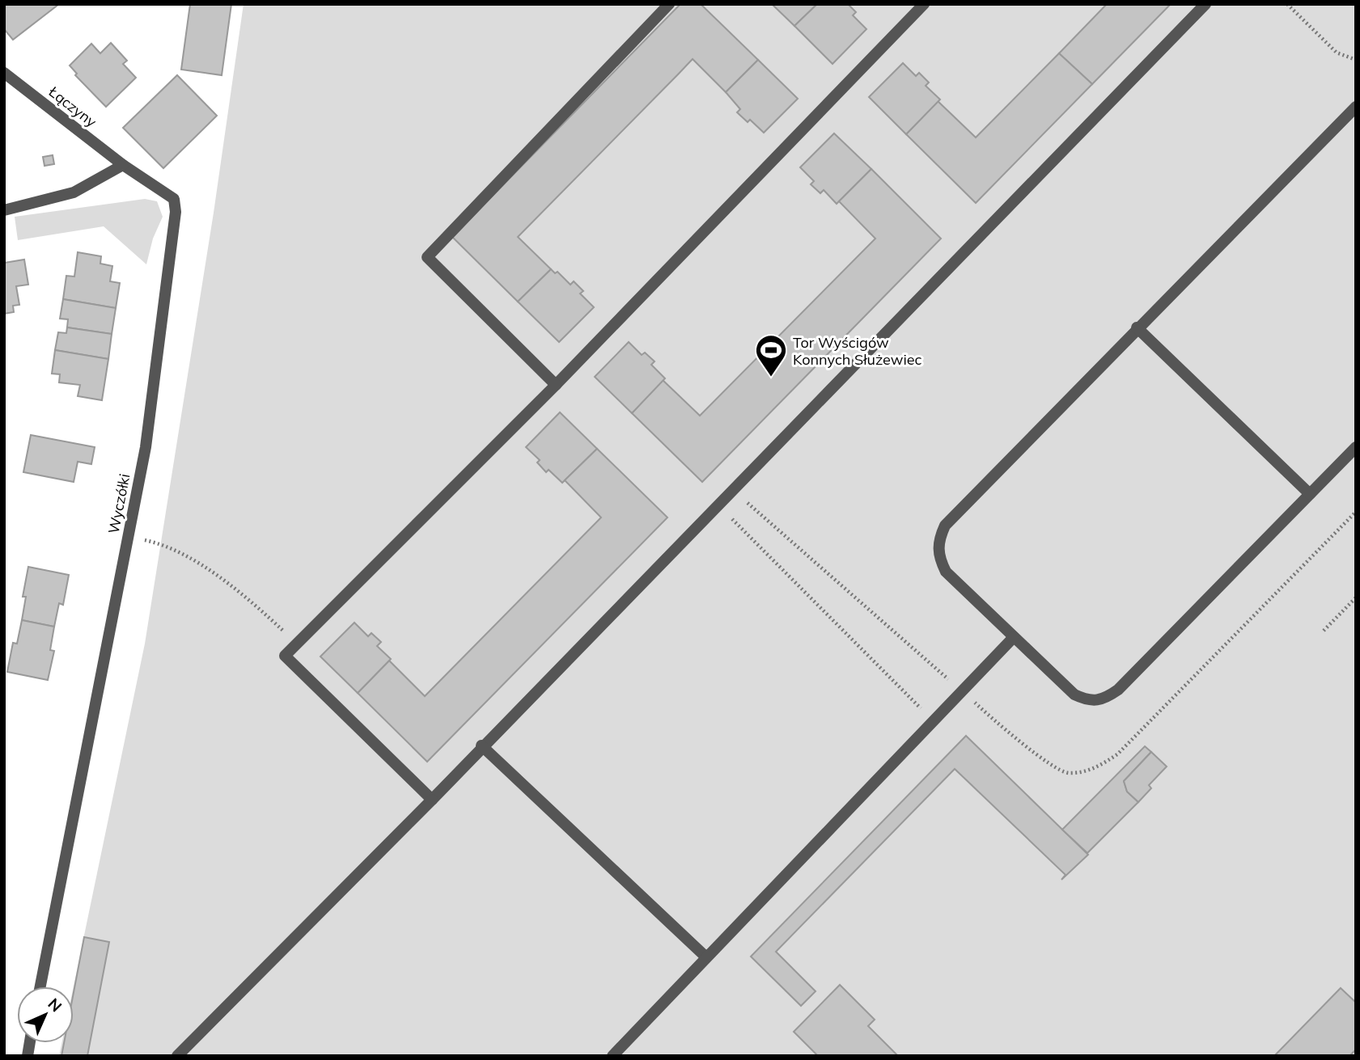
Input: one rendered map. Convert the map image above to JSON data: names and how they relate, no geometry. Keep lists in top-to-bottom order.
{
  "streets": {
    "street": ["Łączyny", "Wyczółki"]
  },
  "crossings": [
    ["Łączyny", "Wyczółki"]
  ],
  "places": {
    "sports": ["Tor Wyścigów Konnych Służewiec"]
  },
  "north": "top right"
}
